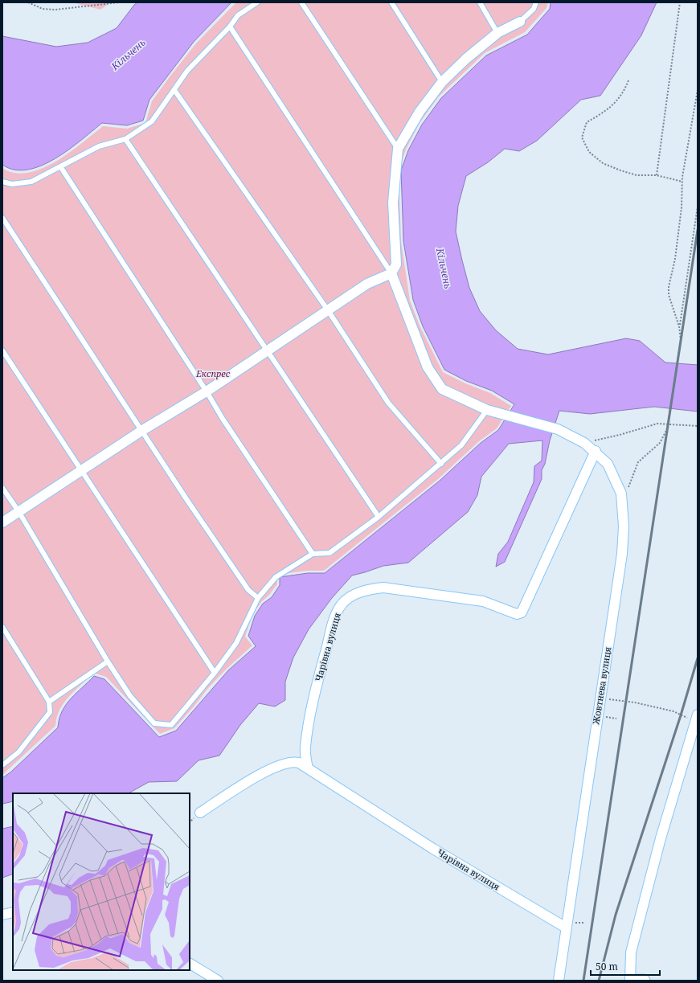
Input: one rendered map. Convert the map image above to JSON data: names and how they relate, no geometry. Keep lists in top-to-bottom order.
{
  "streets": {
    "street": ["Чарівна вулиця", "Жовтнева вулиця"]
  },
  "crossings": [
    ["Чарівна вулиця", "Жовтнева вулиця"]
  ],
  "water": ["Кільчень"],
  "parks": ["Експрес"],
  "scale_bar": "50 m"
}
